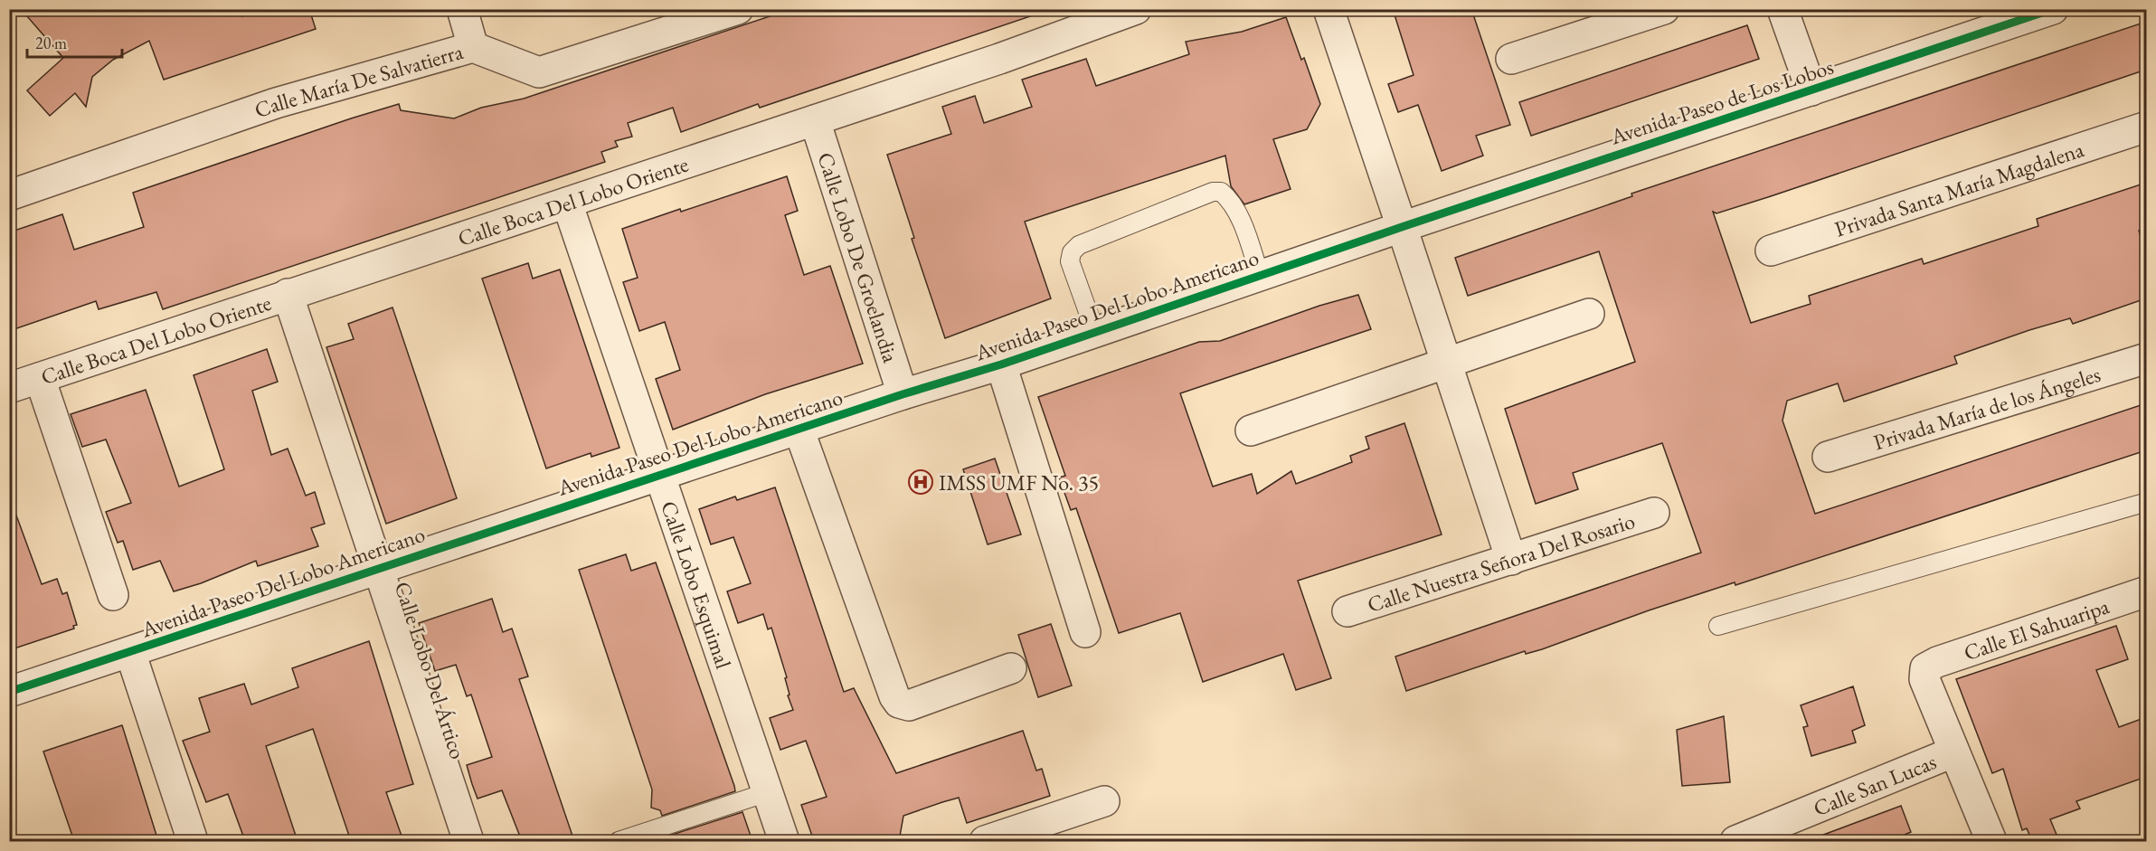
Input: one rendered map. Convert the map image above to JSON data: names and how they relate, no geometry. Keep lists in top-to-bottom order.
{
  "streets": {
    "street": [
      "Calle María De Salvatierra",
      "Avenida Paseo de Los Lobos",
      "Privada Santa María Magdalena",
      "Calle Boca Del Lobo Oriente",
      "Calle Lobo De Groelandia",
      "Avenida Paseo Del Lobo Americano",
      "Privada María de los Ángeles",
      "Calle Nuestra Señora Del Rosario",
      "Calle Lobo Esquimal",
      "Calle El Sahuaripa",
      "Calle Lobo Del Ártico",
      "Calle San Lucas"
    ]
  },
  "crossings": [
    ["Avenida Paseo de Los Lobos", "Avenida Paseo Del Lobo Americano"],
    ["Calle Boca Del Lobo Oriente", "Calle Lobo De Groelandia"],
    ["Calle Boca Del Lobo Oriente", "Calle Lobo Esquimal"],
    ["Calle Boca Del Lobo Oriente", "Calle Lobo Del Ártico"],
    ["Calle Lobo De Groelandia", "Avenida Paseo Del Lobo Americano"],
    ["Avenida Paseo Del Lobo Americano", "Calle Lobo Esquimal"],
    ["Avenida Paseo Del Lobo Americano", "Calle Lobo Del Ártico"],
    ["Calle El Sahuaripa", "Calle San Lucas"]
  ],
  "places": {
    "hospital": ["IMSS UMF No. 35"]
  },
  "scale_bar": "20 m"
}
